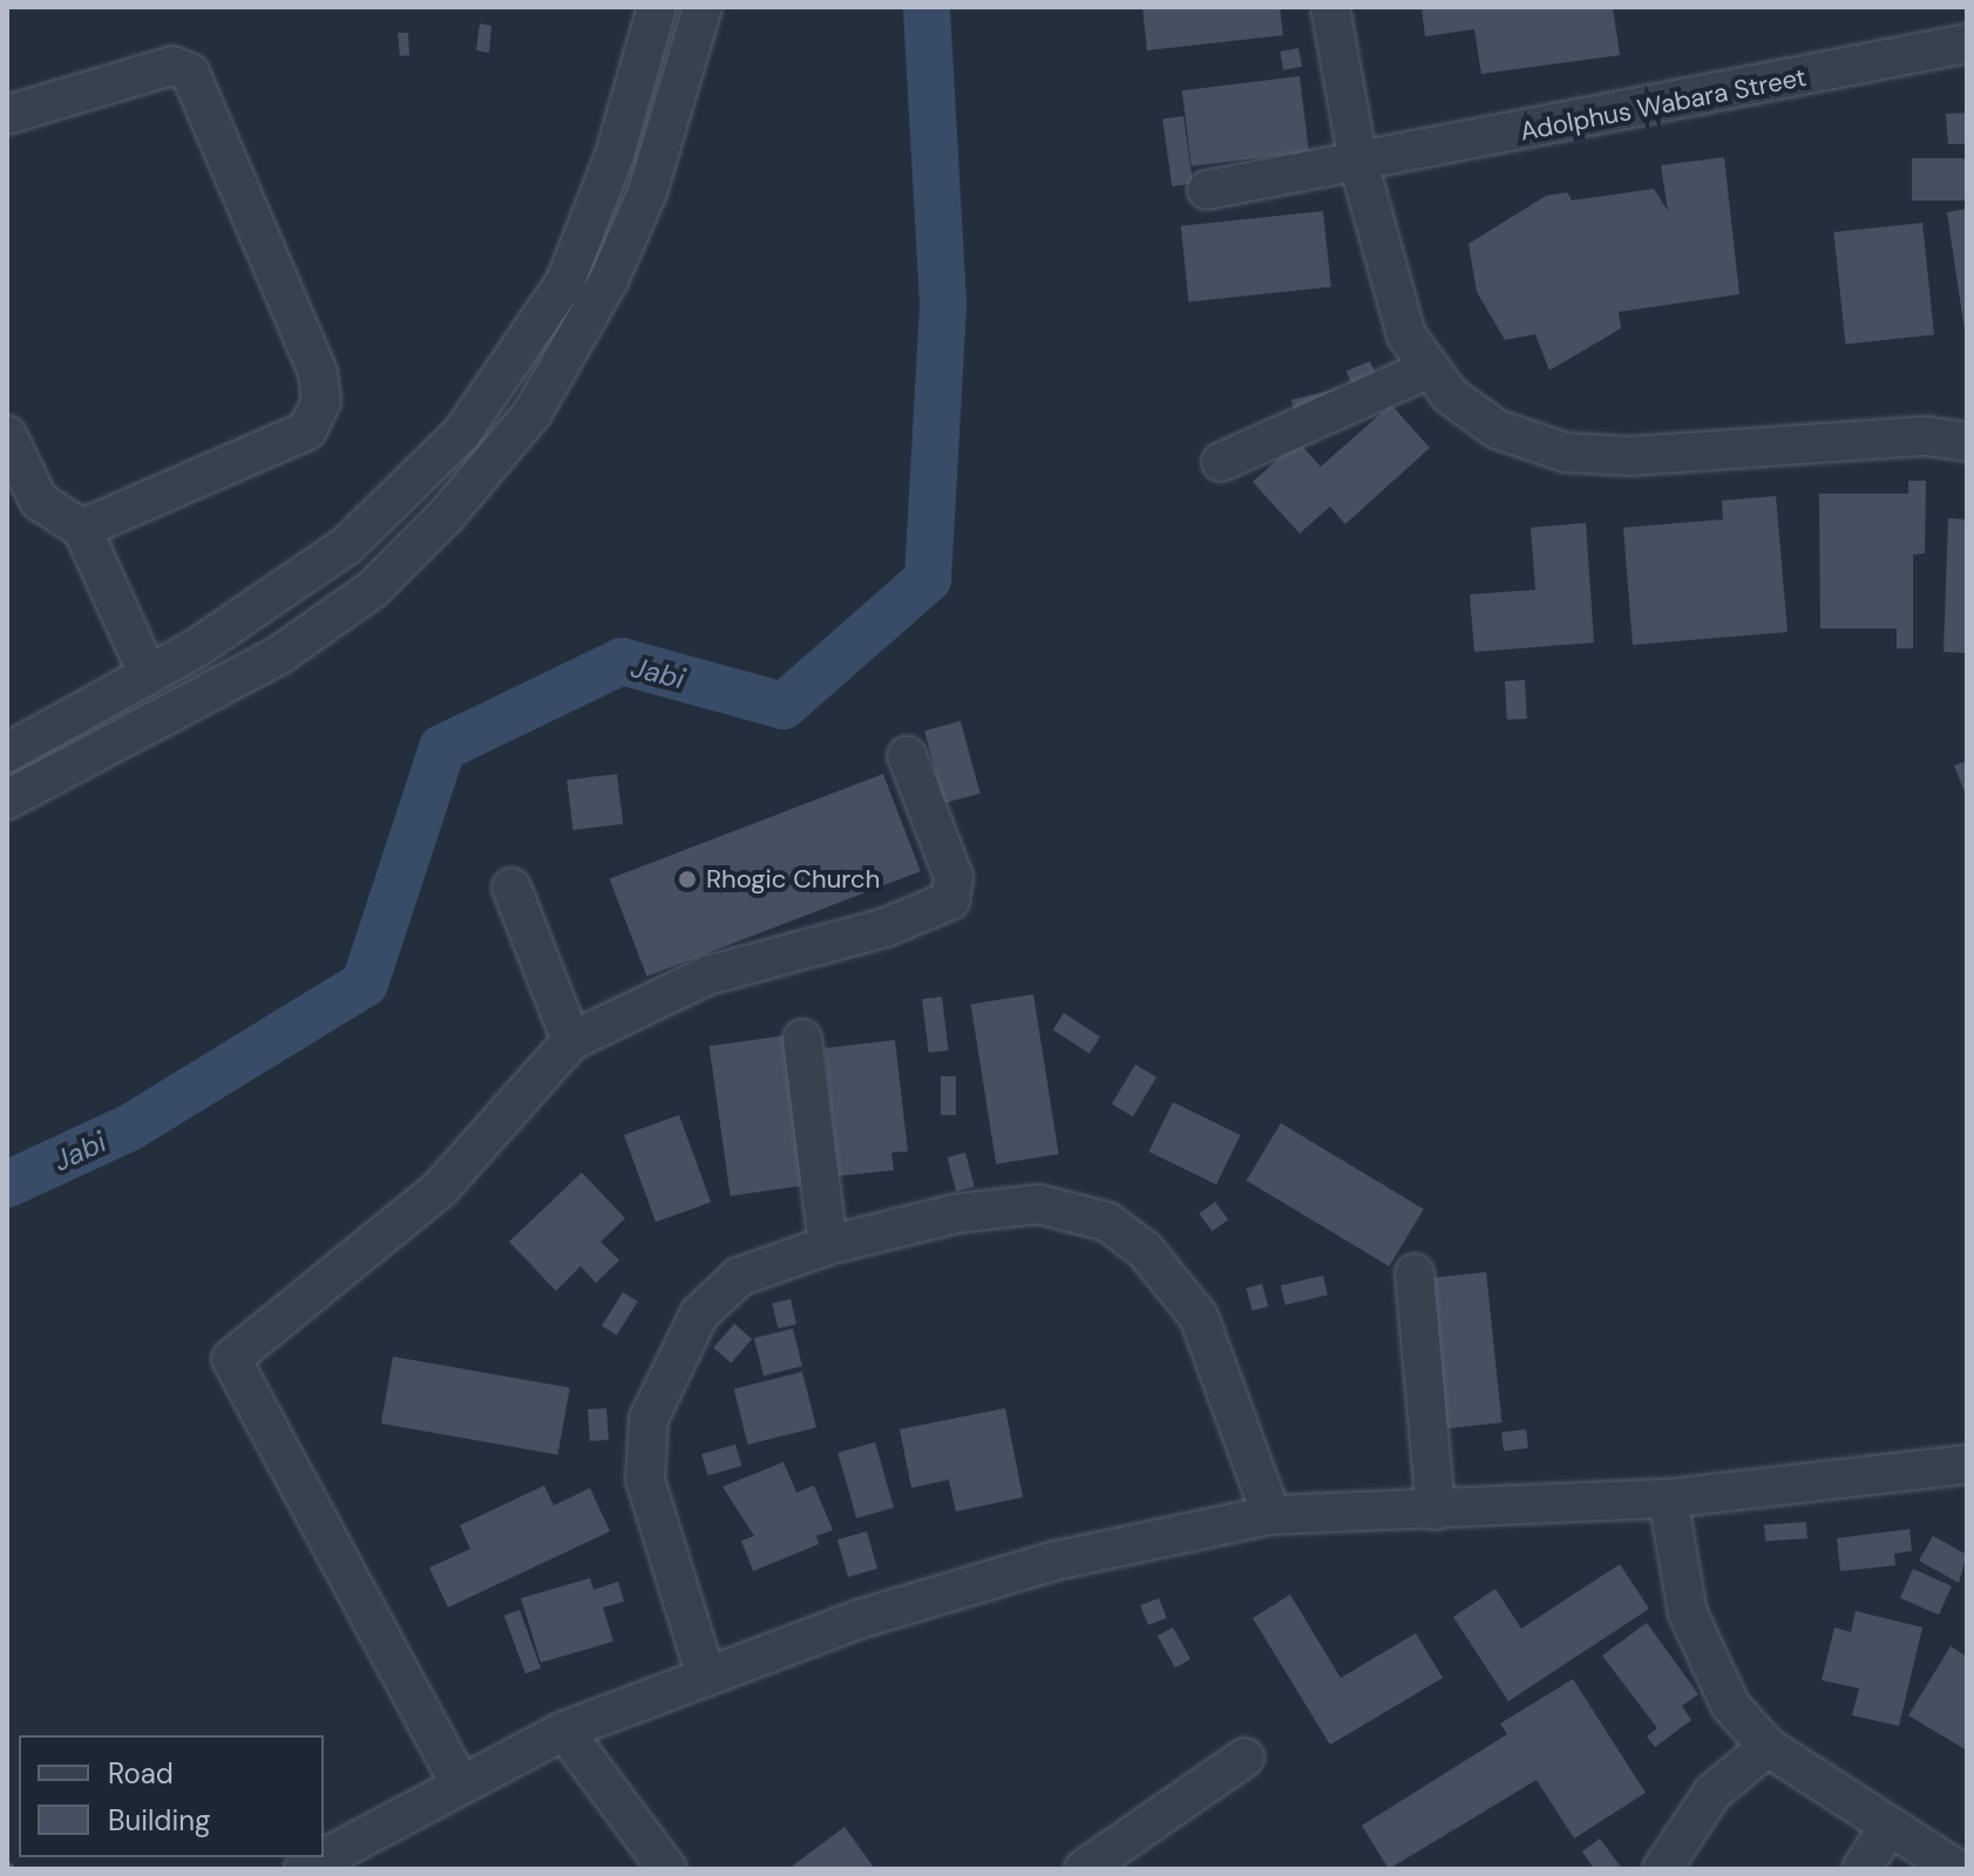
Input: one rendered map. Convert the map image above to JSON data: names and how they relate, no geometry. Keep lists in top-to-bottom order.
{
  "streets": {
    "street": ["Adolphus Wabara Street"]
  },
  "water": ["Jabi"],
  "places": ["Rhogic Church"],
  "legend": ["Road", "Building"]
}
